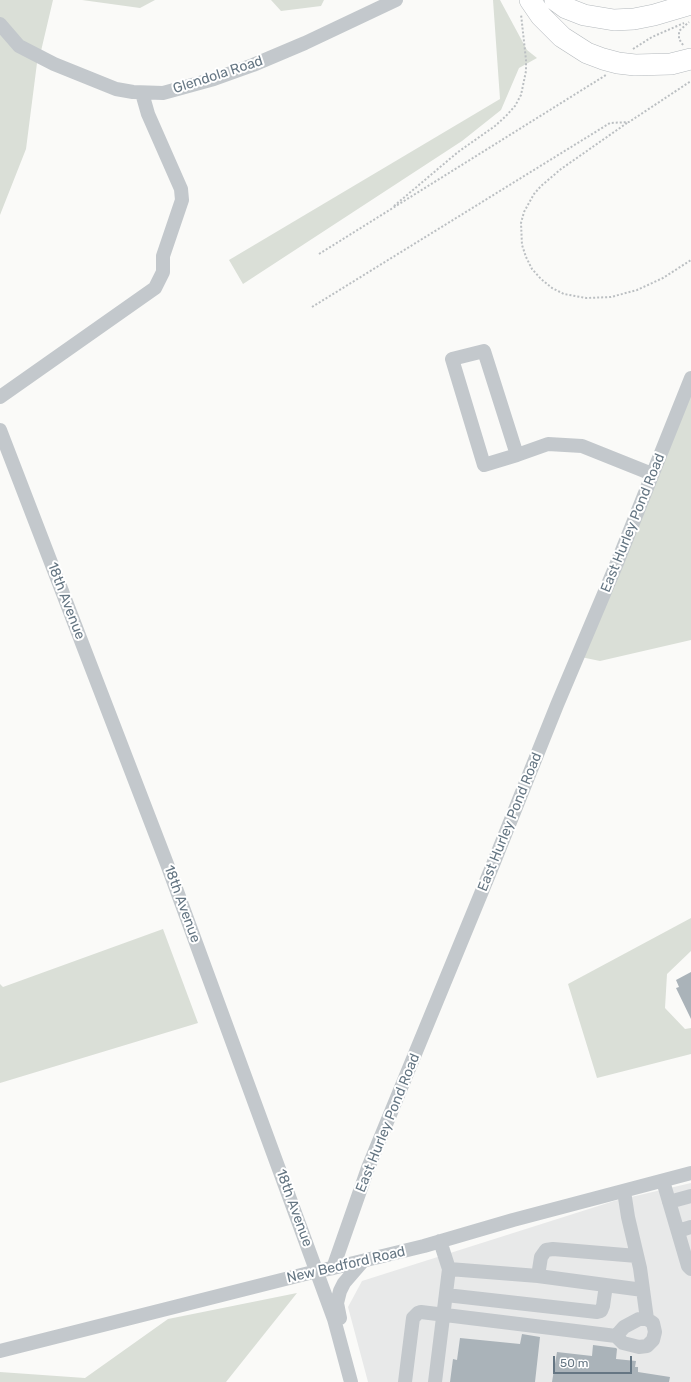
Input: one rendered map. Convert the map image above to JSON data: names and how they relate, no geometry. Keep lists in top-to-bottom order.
{
  "streets": {
    "street": [
      "Glendola Road",
      "East Hurley Pond Road",
      "18th Avenue",
      "New Bedford Road"
    ]
  },
  "crossings": [
    ["East Hurley Pond Road", "New Bedford Road"],
    ["18th Avenue", "New Bedford Road"]
  ],
  "scale_bar": "50 m"
}
